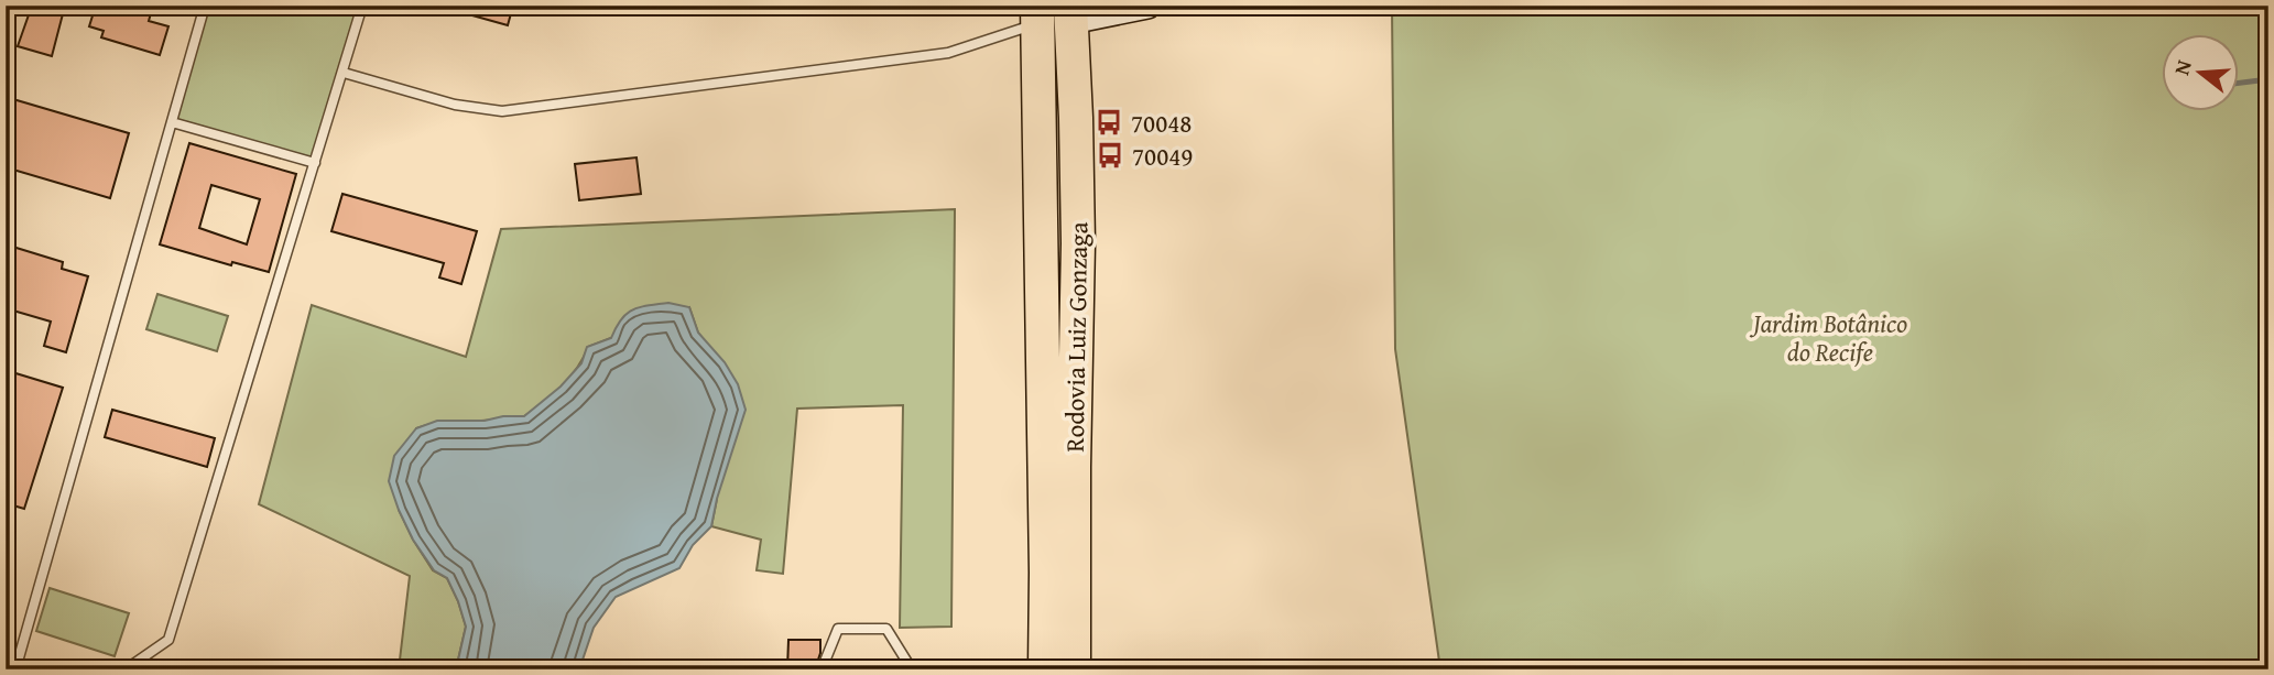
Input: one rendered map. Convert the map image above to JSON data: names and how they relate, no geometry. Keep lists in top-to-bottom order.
{
  "streets": {
    "highway": ["Rodovia Luiz Gonzaga"]
  },
  "parks": ["Jardim Botânico do Recife"],
  "places": {
    "bus stop": ["70048", "70049"]
  },
  "north": "left"
}
